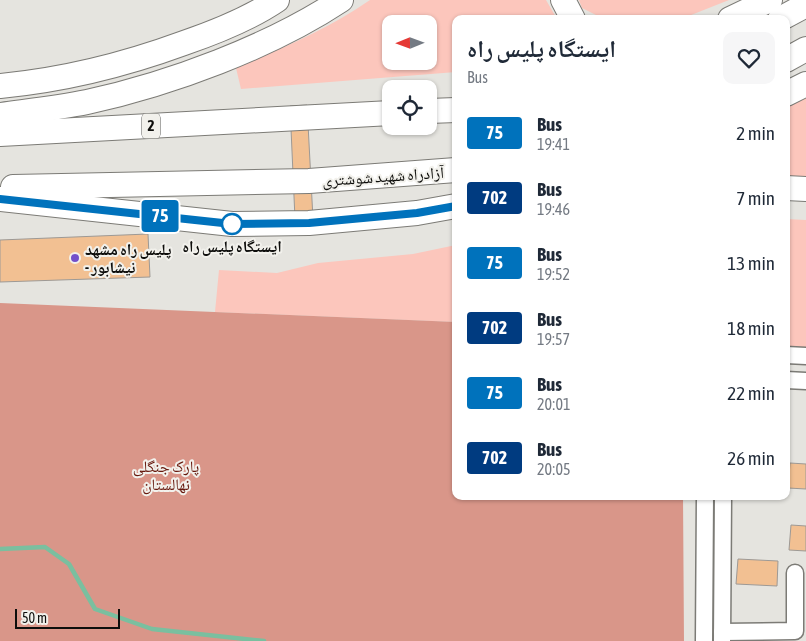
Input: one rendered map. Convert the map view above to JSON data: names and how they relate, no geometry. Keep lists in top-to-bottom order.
{
  "streets": {
    "highway": ["2", "آزادراه شهید شوشتری"]
  },
  "parks": ["پارک جنگلی نهالستان"],
  "places": ["ایستگاه پلیس راه", "پلیس راه مشهد - نیشابور"],
  "lines": ["bus line 75"],
  "scale_bar": "50 m",
  "north": "left",
  "page": {
    "on_map": "75",
    "heading": ["ایستگاه پلیس راه", "Bus"],
    "list": [
      {
        "mark": "75",
        "name": "Bus",
        "note": "19:41",
        "value": "2 min"
      },
      {
        "mark": "702",
        "name": "Bus",
        "note": "19:46",
        "value": "7 min"
      },
      {
        "mark": "75",
        "name": "Bus",
        "note": "19:52",
        "value": "13 min"
      },
      {
        "mark": "702",
        "name": "Bus",
        "note": "19:57",
        "value": "18 min"
      },
      {
        "mark": "75",
        "name": "Bus",
        "note": "20:01",
        "value": "22 min"
      },
      {
        "mark": "702",
        "name": "Bus",
        "note": "20:05",
        "value": "26 min"
      }
    ],
    "scale": "50 m"
  }
}
